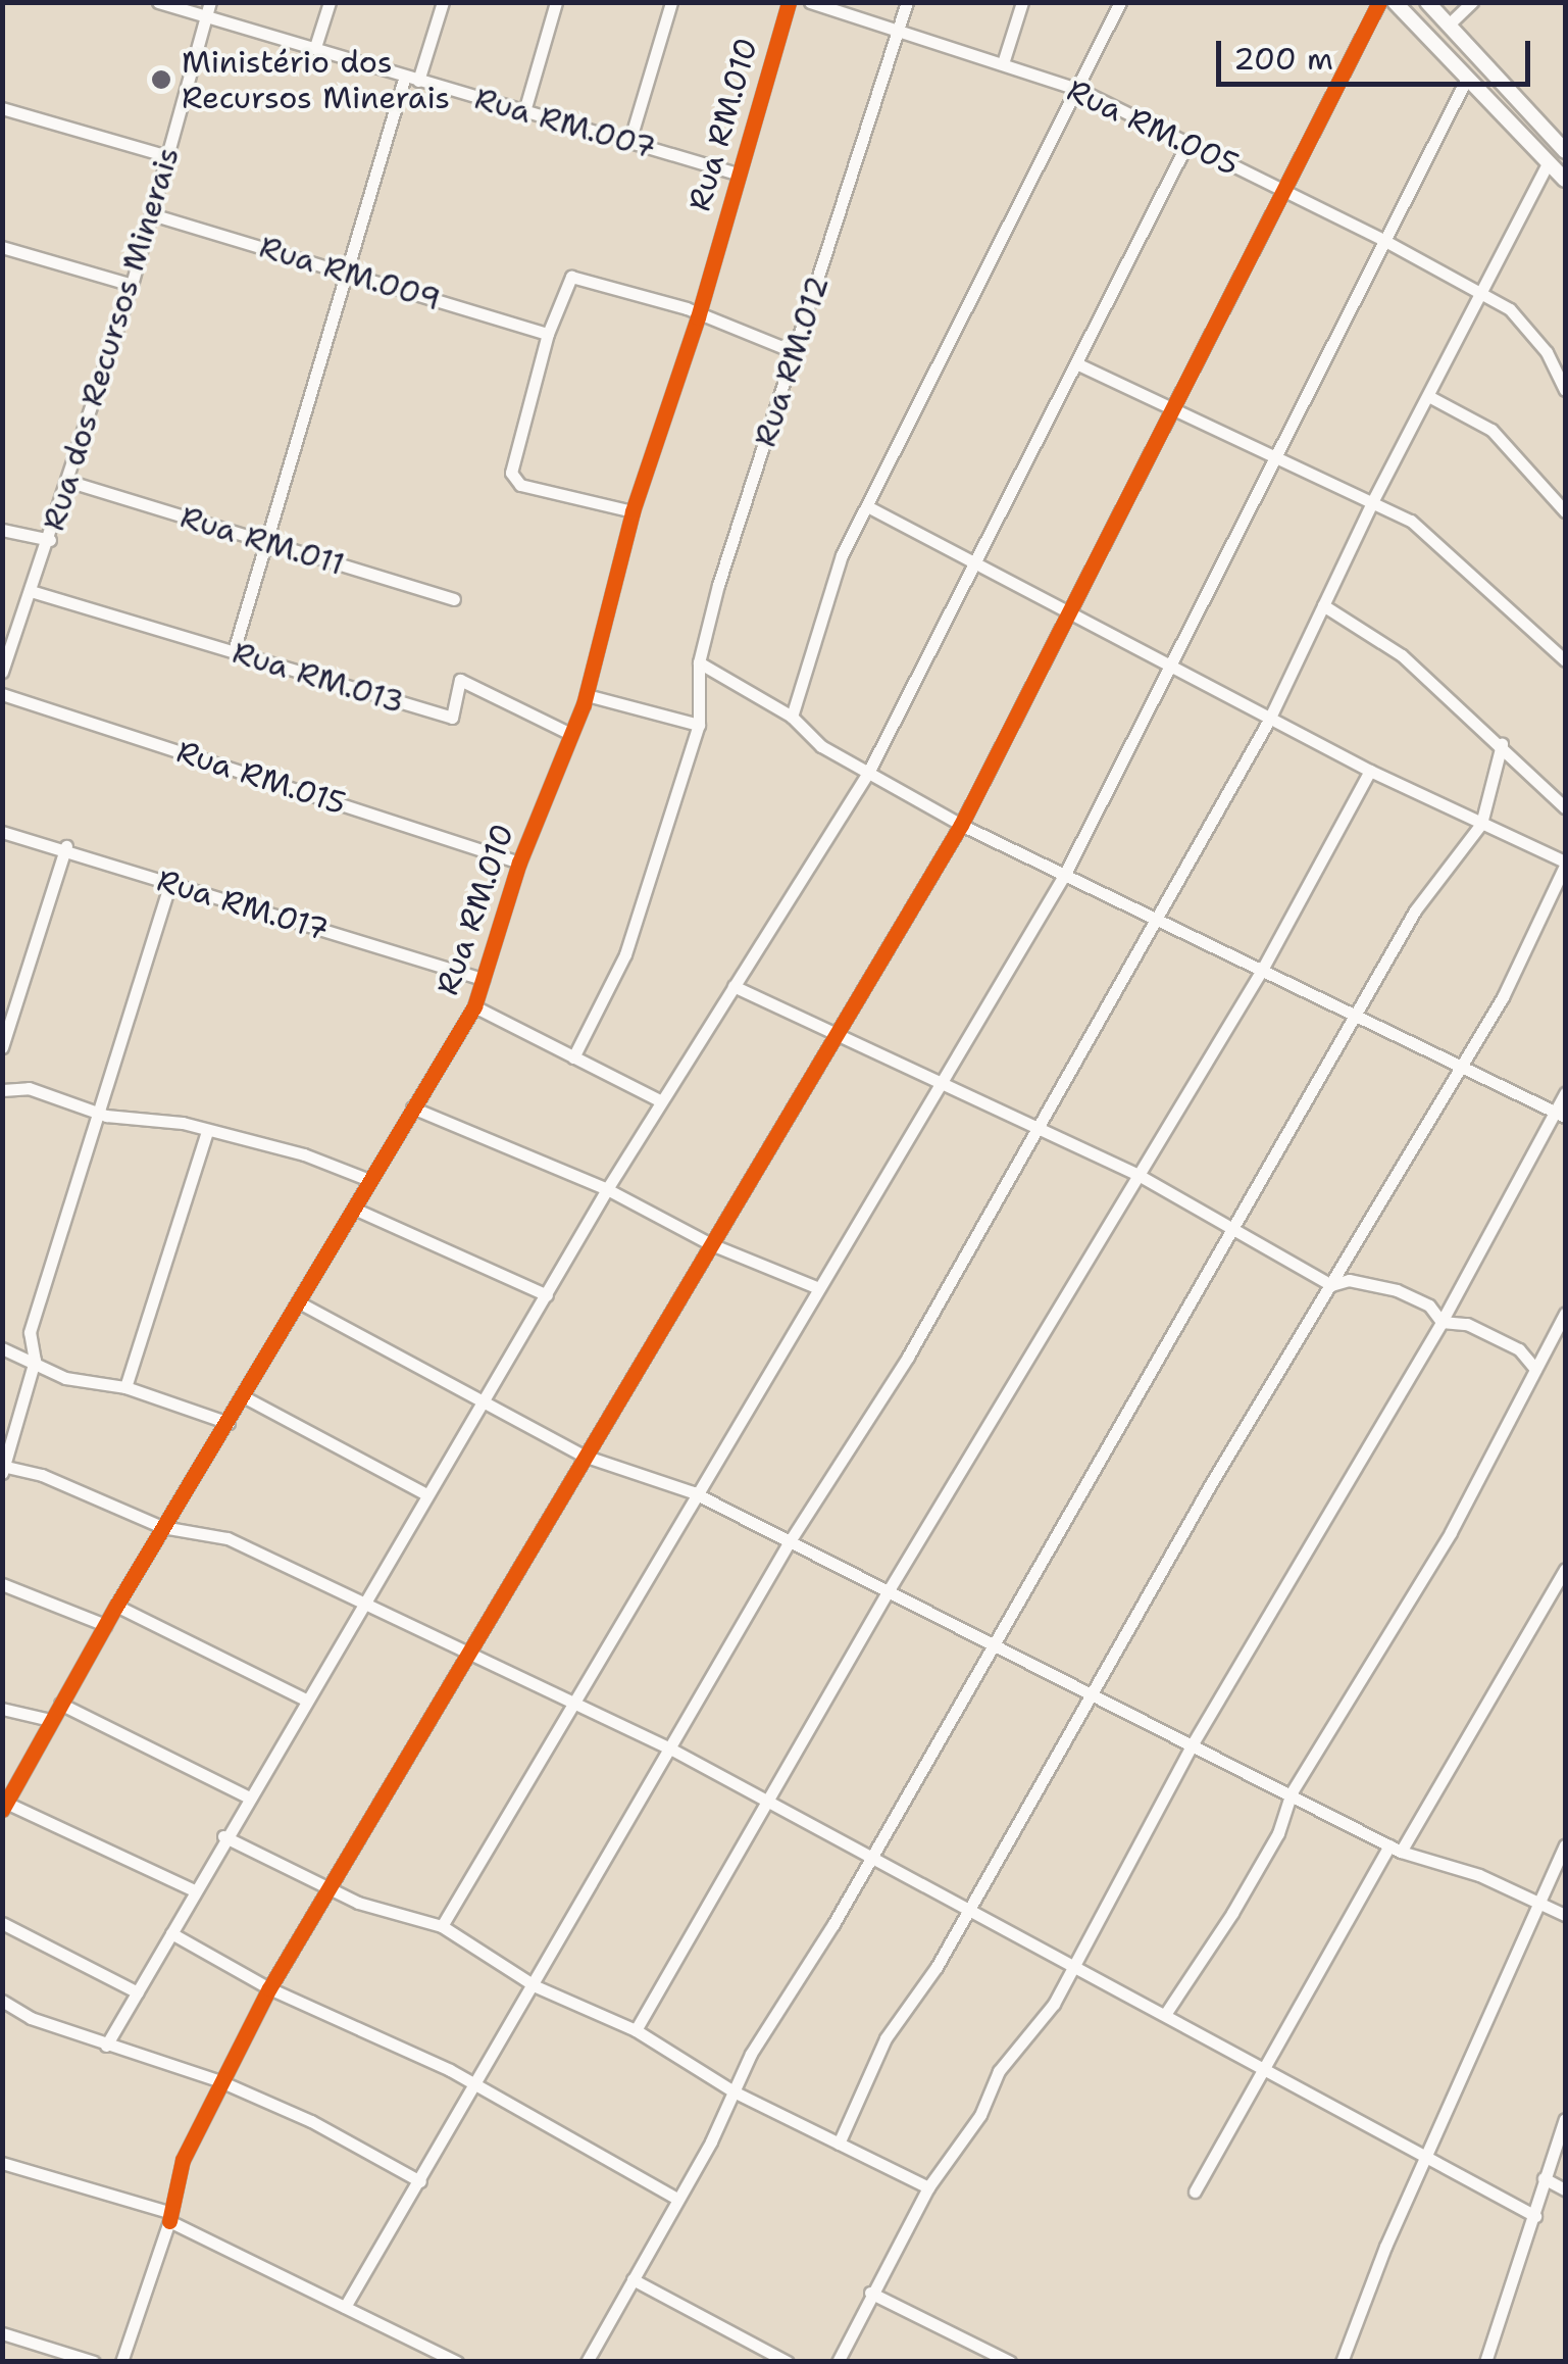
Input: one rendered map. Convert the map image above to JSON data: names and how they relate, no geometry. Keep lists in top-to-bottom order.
{
  "streets": {
    "street": [
      "Rua RM.007",
      "Rua RM.010",
      "Rua RM.005",
      "Rua RM.009",
      "Rua dos Recursos Minerais",
      "Rua RM.012",
      "Rua RM.011",
      "Rua RM.013",
      "Rua RM.015",
      "Rua RM.017"
    ]
  },
  "crossings": [
    ["Rua RM.007", "Rua RM.010"],
    ["Rua RM.007", "Rua dos Recursos Minerais"],
    ["Rua RM.010", "Rua RM.013"],
    ["Rua RM.010", "Rua RM.015"],
    ["Rua RM.010", "Rua RM.017"],
    ["Rua RM.005", "Rua RM.012"],
    ["Rua RM.009", "Rua dos Recursos Minerais"],
    ["Rua dos Recursos Minerais", "Rua RM.011"],
    ["Rua dos Recursos Minerais", "Rua RM.013"]
  ],
  "places": ["Ministério dos Recursos Minerais"],
  "scale_bar": "200 m"
}
